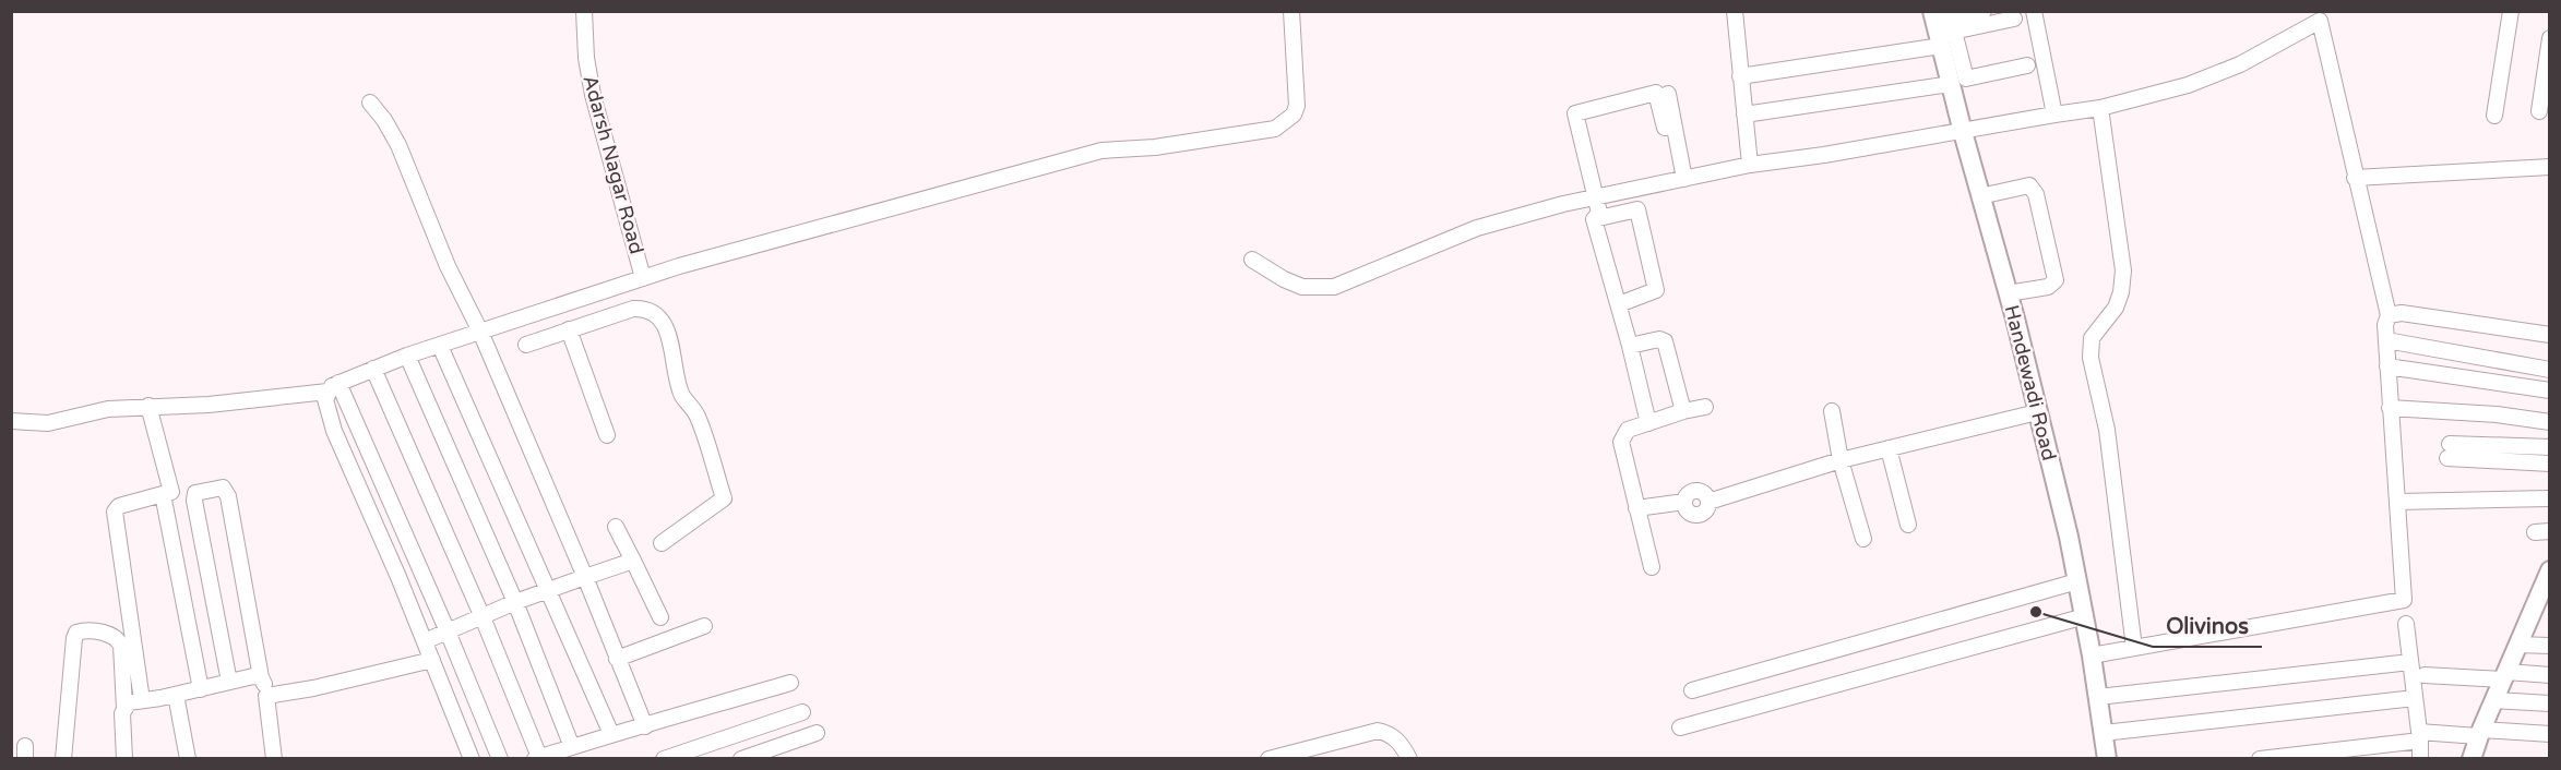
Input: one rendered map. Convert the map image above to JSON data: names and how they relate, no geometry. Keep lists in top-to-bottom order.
{
  "streets": {
    "main road": ["Handewadi Road"],
    "street": ["Adarsh Nagar Road"]
  },
  "places": ["Olivinos"]
}
